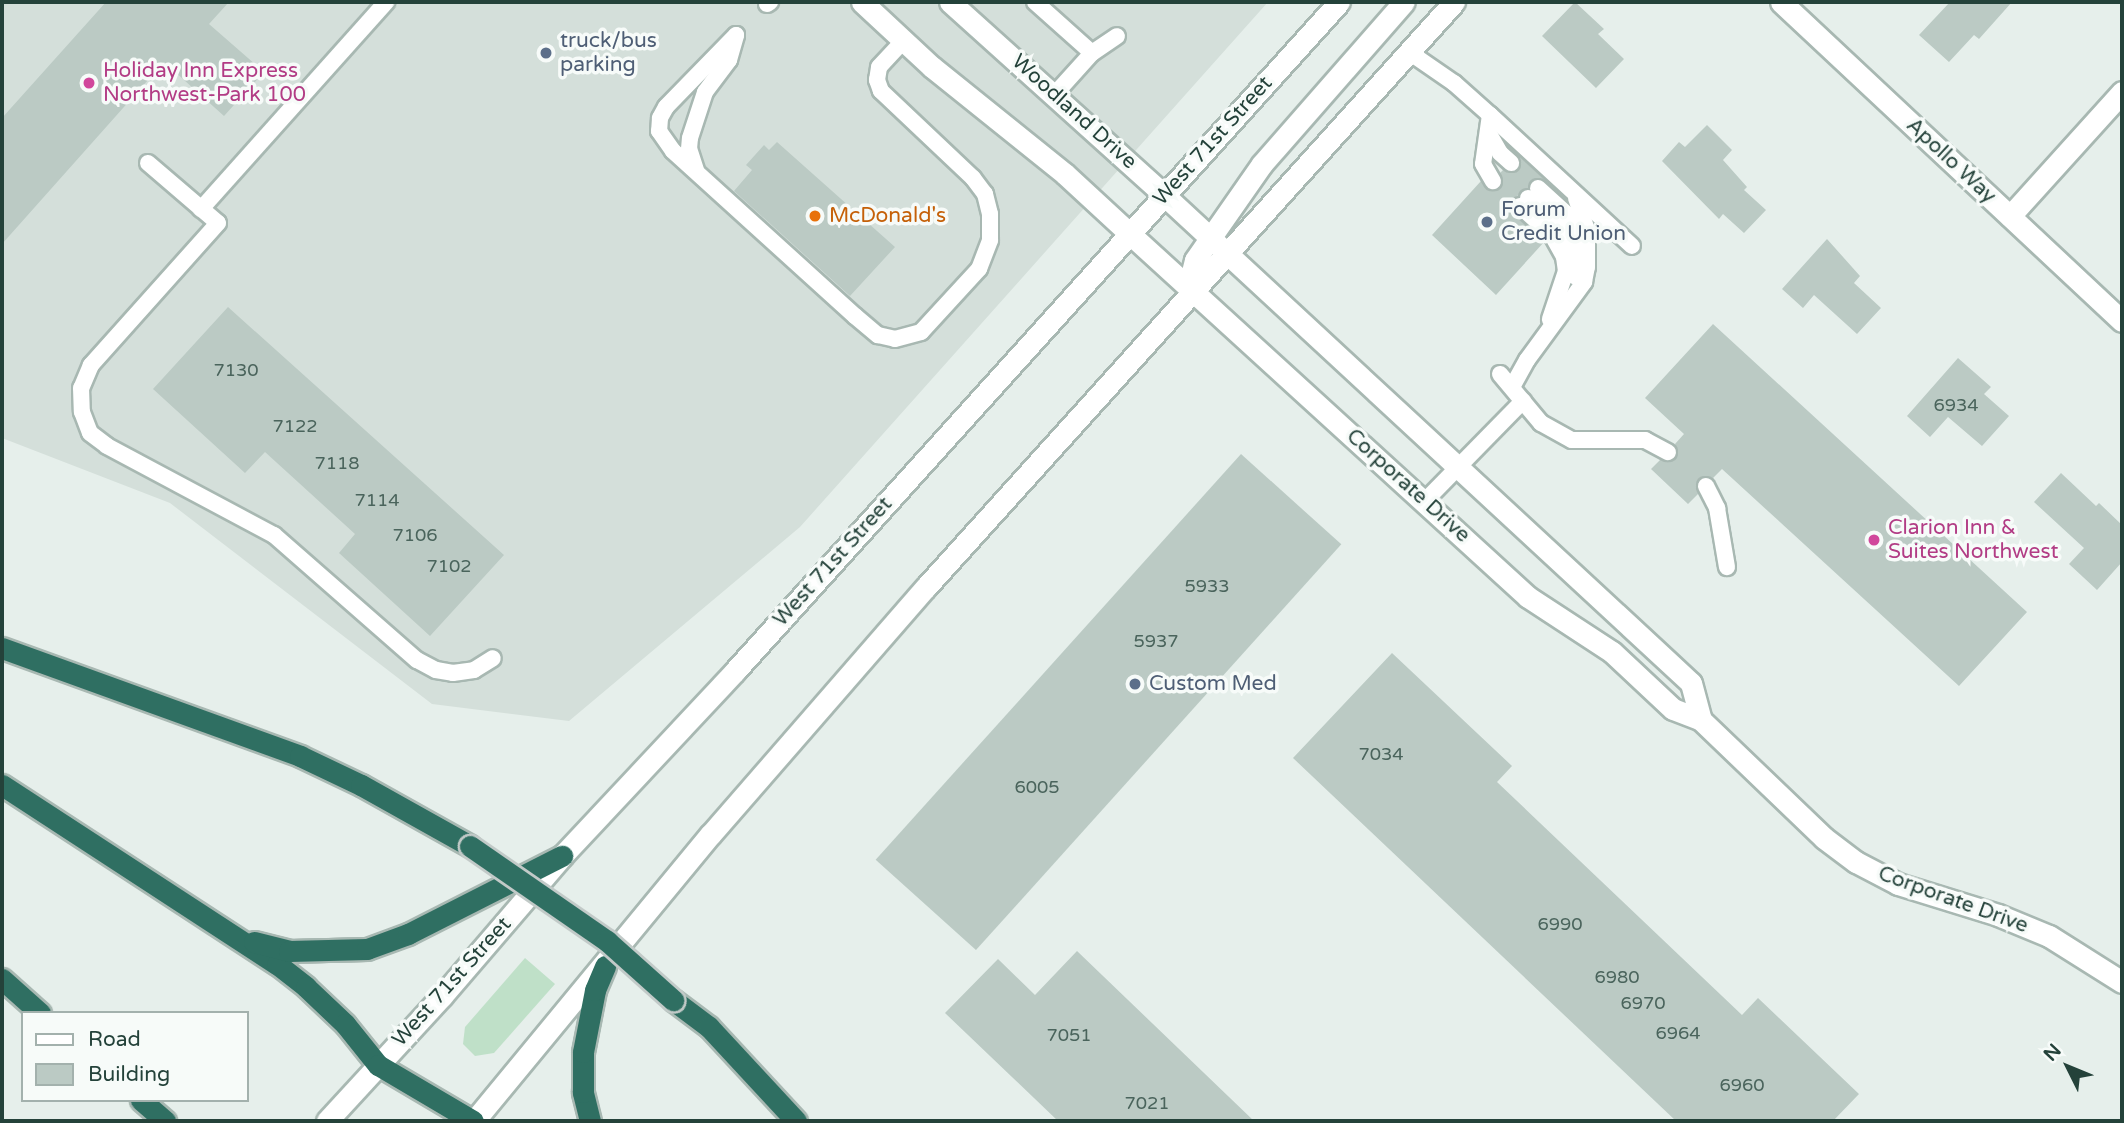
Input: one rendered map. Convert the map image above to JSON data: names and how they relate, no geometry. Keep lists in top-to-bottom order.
{
  "streets": {
    "main road": [
      "Woodland Drive",
      "West 71st Street",
      "Apollo Way",
      "Corporate Drive"
    ]
  },
  "crossings": [
    ["Woodland Drive", "West 71st Street"],
    ["West 71st Street", "Corporate Drive"]
  ],
  "places": [
    "truck/bus parking",
    "Holiday Inn Express Northwest-Park 100",
    "McDonald's",
    "Forum Credit Union",
    "Clarion Inn & Suites Northwest",
    "Custom Med"
  ],
  "house_numbers": [
    "7130",
    "6934",
    "7122",
    "7118",
    "7114",
    "7106",
    "7102",
    "5933",
    "5937",
    "7034",
    "6005",
    "6990",
    "6980",
    "6970",
    "6964",
    "7051",
    "6960",
    "7021"
  ],
  "legend": ["Road", "Building"],
  "north": "top left"
}
